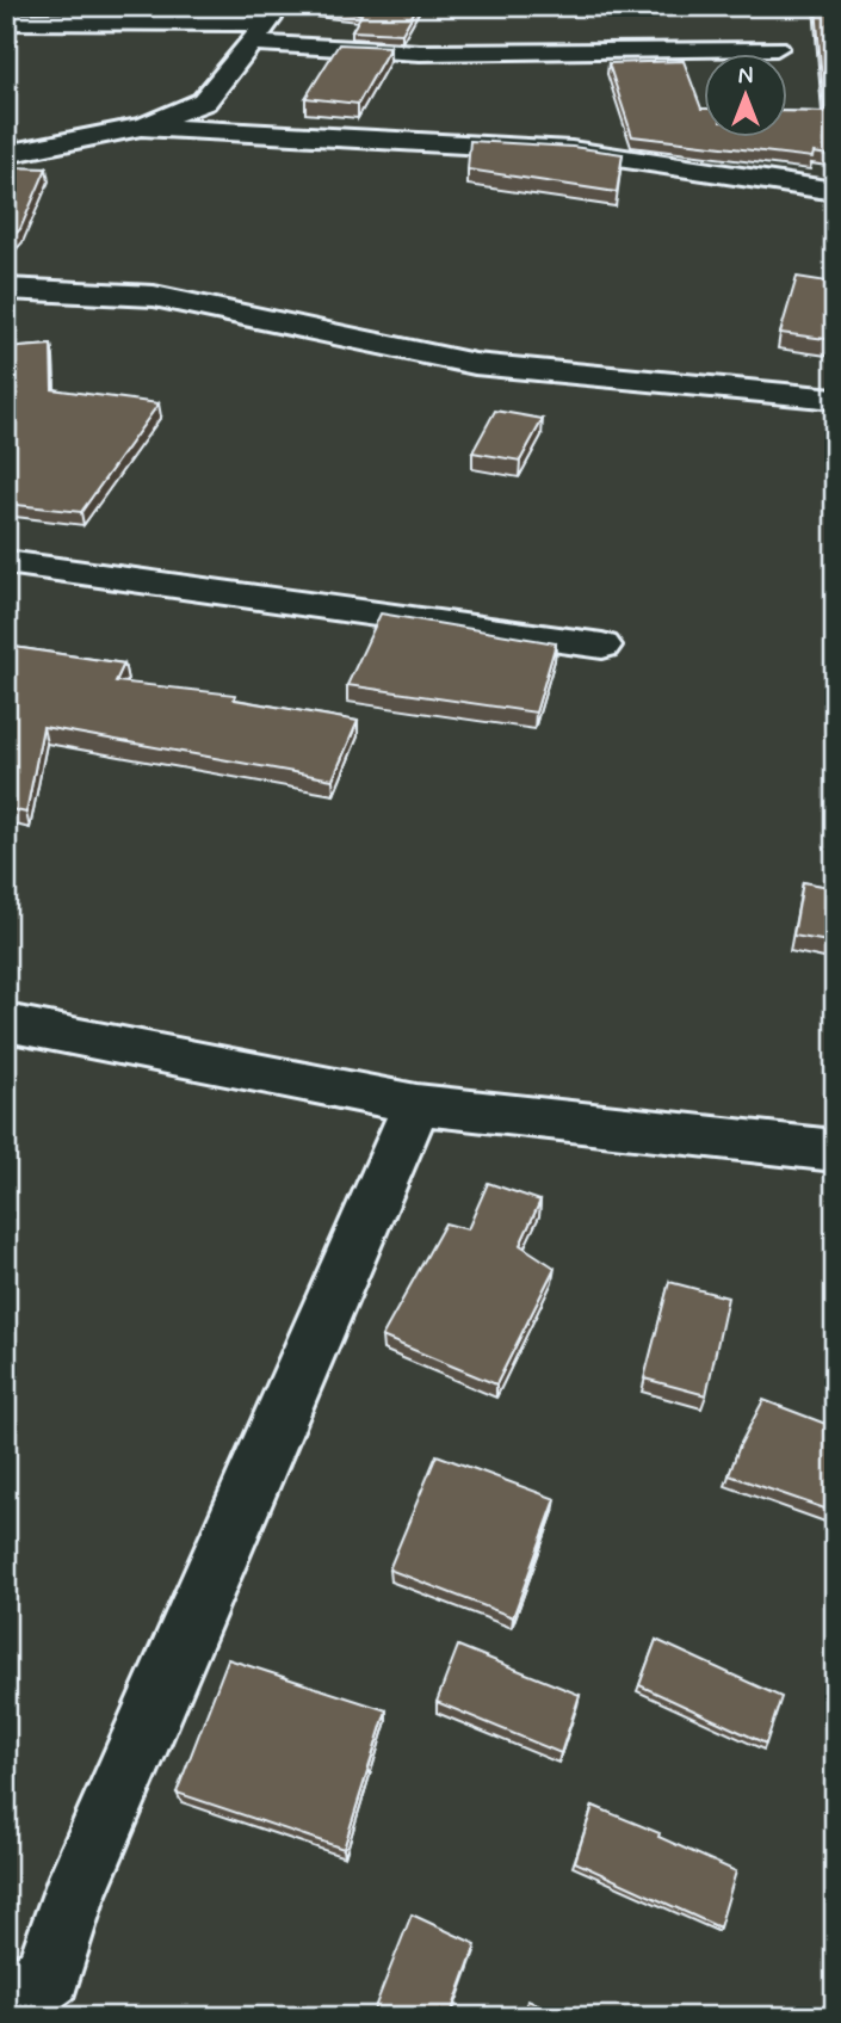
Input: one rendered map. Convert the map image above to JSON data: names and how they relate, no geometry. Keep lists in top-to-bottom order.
{
  "north": "top"
}
